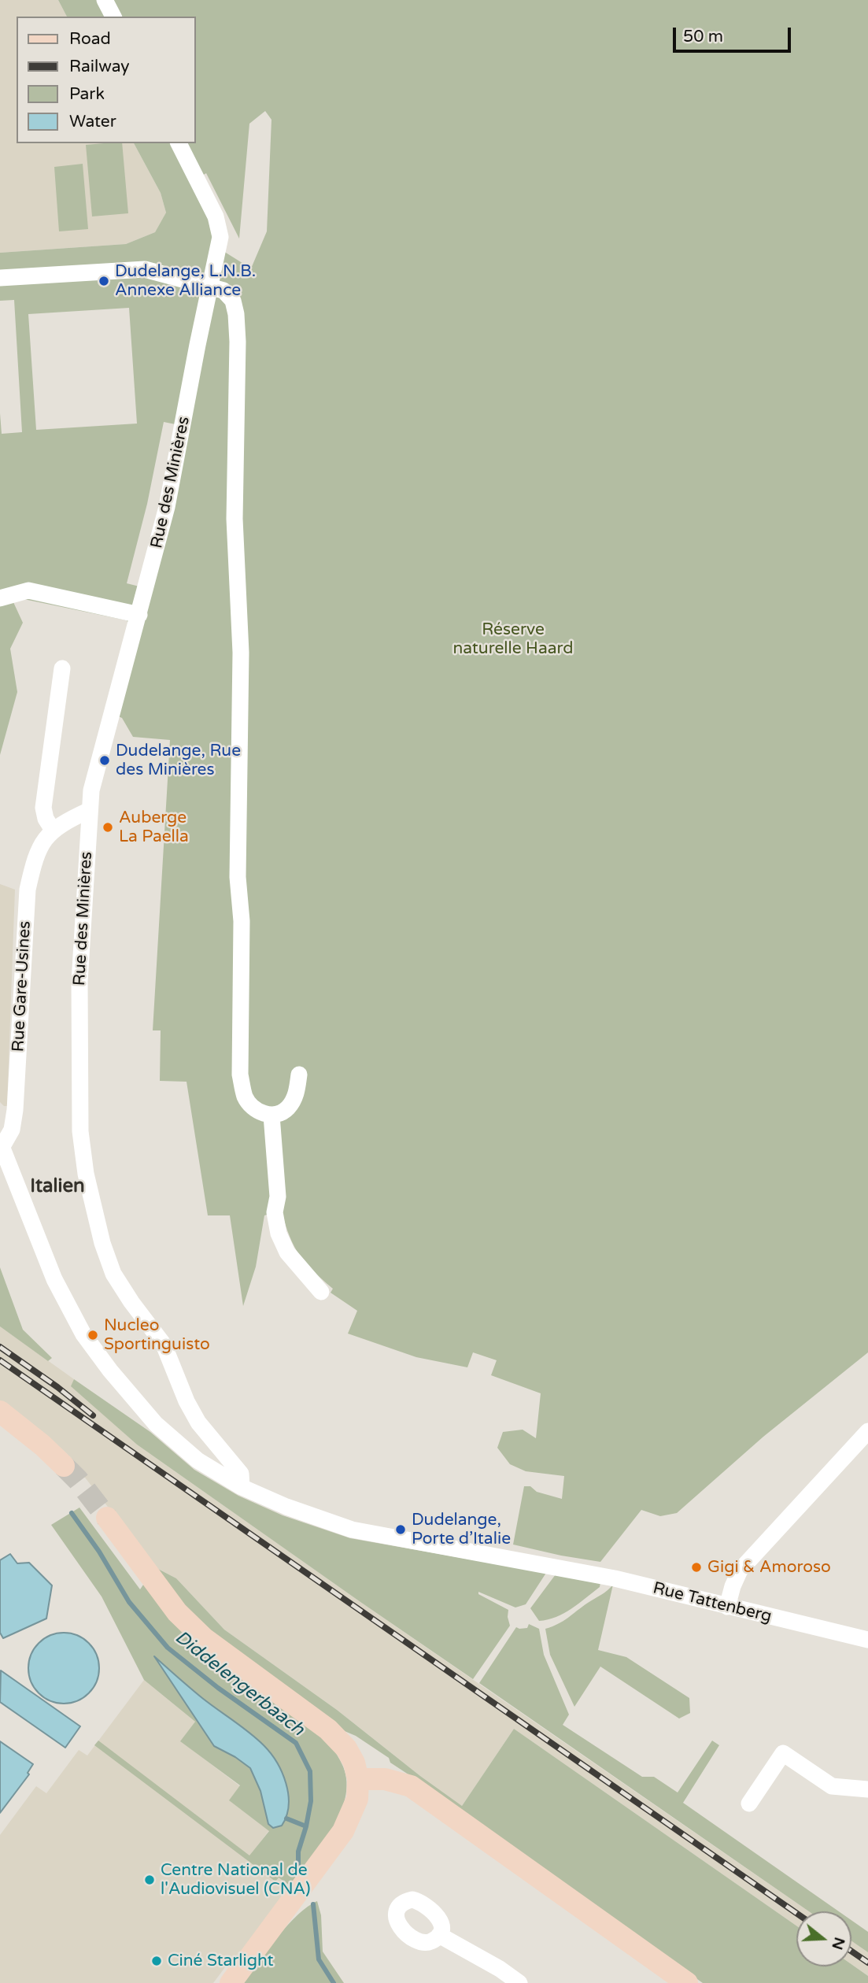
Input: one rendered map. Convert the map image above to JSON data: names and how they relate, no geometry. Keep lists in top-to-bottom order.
{
  "streets": {
    "street": ["Rue des Minières", "Rue Gare-Usines", "Rue Tattenberg"]
  },
  "crossings": [
    ["Rue des Minières", "Rue Gare-Usines"],
    ["Rue Gare-Usines", "Rue Tattenberg"]
  ],
  "districts": ["Italien"],
  "water": ["Diddelengerbaach"],
  "parks": ["Réserve naturelle Haard"],
  "places": [
    "Dudelange, L.N.B. Annexe Alliance",
    "Dudelange, Rue des Minières",
    "Auberge La Paella",
    "Nucleo Sportinguisto",
    "Dudelange, Porte d’Italie",
    "Gigi & Amoroso",
    "Centre National de l'Audiovisuel (CNA)",
    "Ciné Starlight"
  ],
  "legend": [
    "Road",
    "Railway",
    "Park",
    "Water"
  ],
  "scale_bar": "50 m",
  "north": "right"
}
